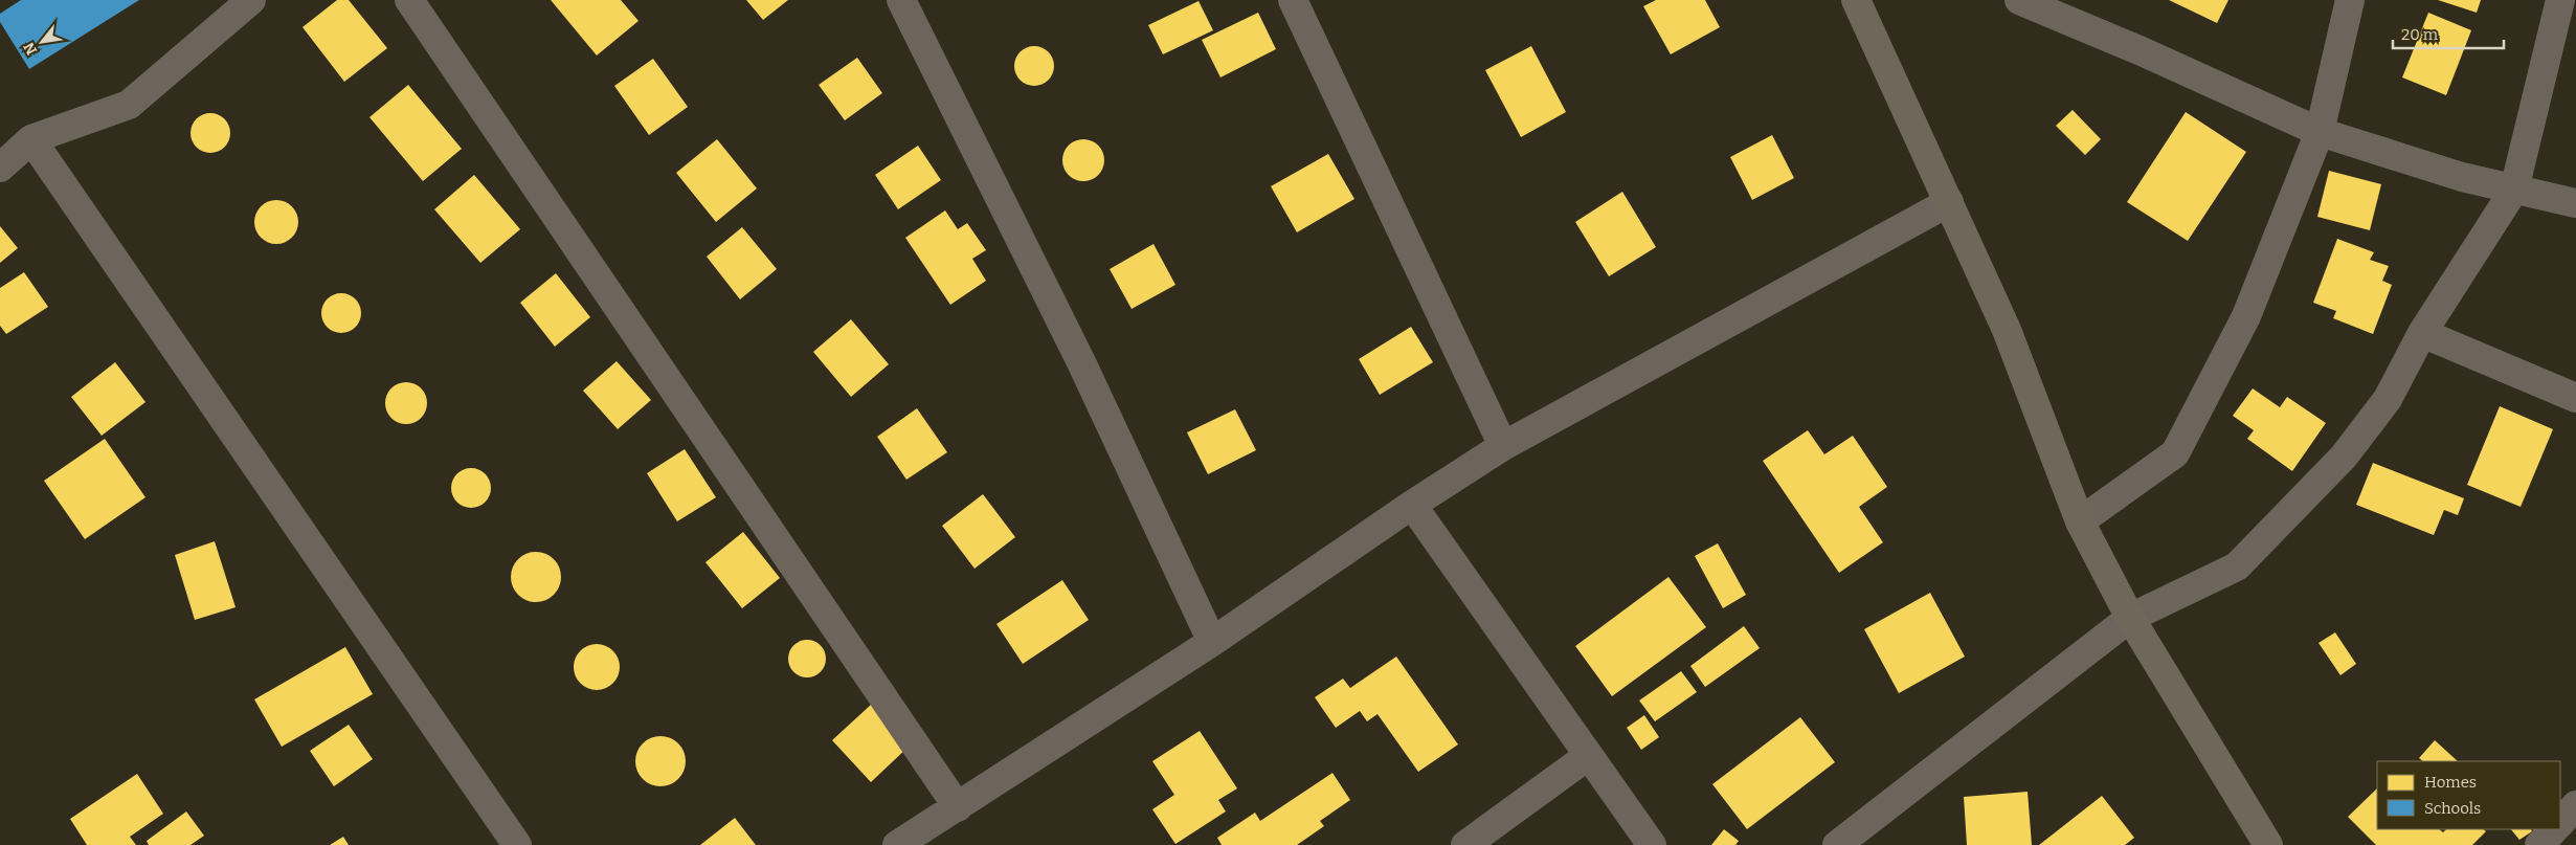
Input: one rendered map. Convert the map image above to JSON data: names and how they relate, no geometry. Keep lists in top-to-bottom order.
{
  "legend": ["Homes", "Schools"],
  "scale_bar": "20 m",
  "north": "bottom left"
}
